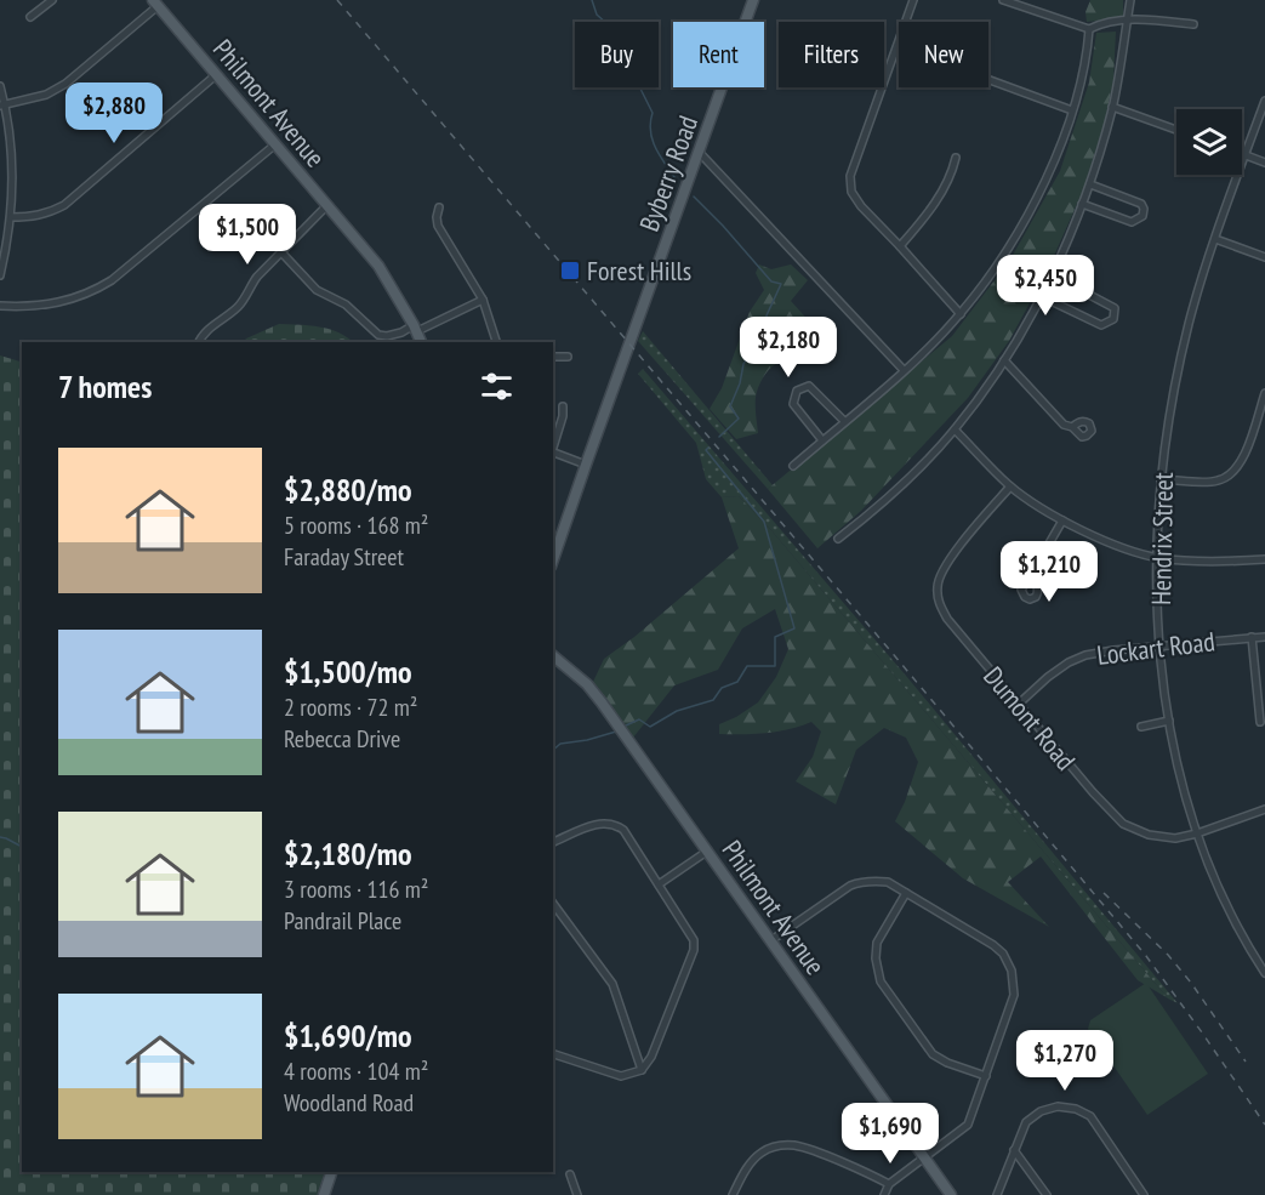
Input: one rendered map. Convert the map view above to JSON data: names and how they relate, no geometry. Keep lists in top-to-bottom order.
{
  "streets": {
    "main road": ["Philmont Avenue", "Byberry Road"],
    "street": ["Hendrix Street", "Lockart Road", "Dumont Road"]
  },
  "crossings": [
    ["Hendrix Street", "Lockart Road"],
    ["Hendrix Street", "Dumont Road"],
    ["Lockart Road", "Dumont Road"]
  ],
  "places": {
    "transit": ["Forest Hills"]
  },
  "page": {
    "chip": [
      "Buy",
      "Rent",
      "Filters",
      "New"
    ],
    "price": [
      "$2,880",
      "$1,500",
      "$2,450",
      "$2,180",
      "$1,210",
      "$1,270",
      "$1,690"
    ],
    "heading": "7 homes",
    "list": [
      {
        "name": "$2,880/mo",
        "note": "5 rooms · 168 m² · Faraday Street"
      },
      {
        "name": "$1,500/mo",
        "note": "2 rooms · 72 m² · Rebecca Drive"
      },
      {
        "name": "$2,180/mo",
        "note": "3 rooms · 116 m² · Pandrail Place"
      },
      {
        "name": "$1,690/mo",
        "note": "4 rooms · 104 m² · Woodland Road"
      }
    ]
  }
}
